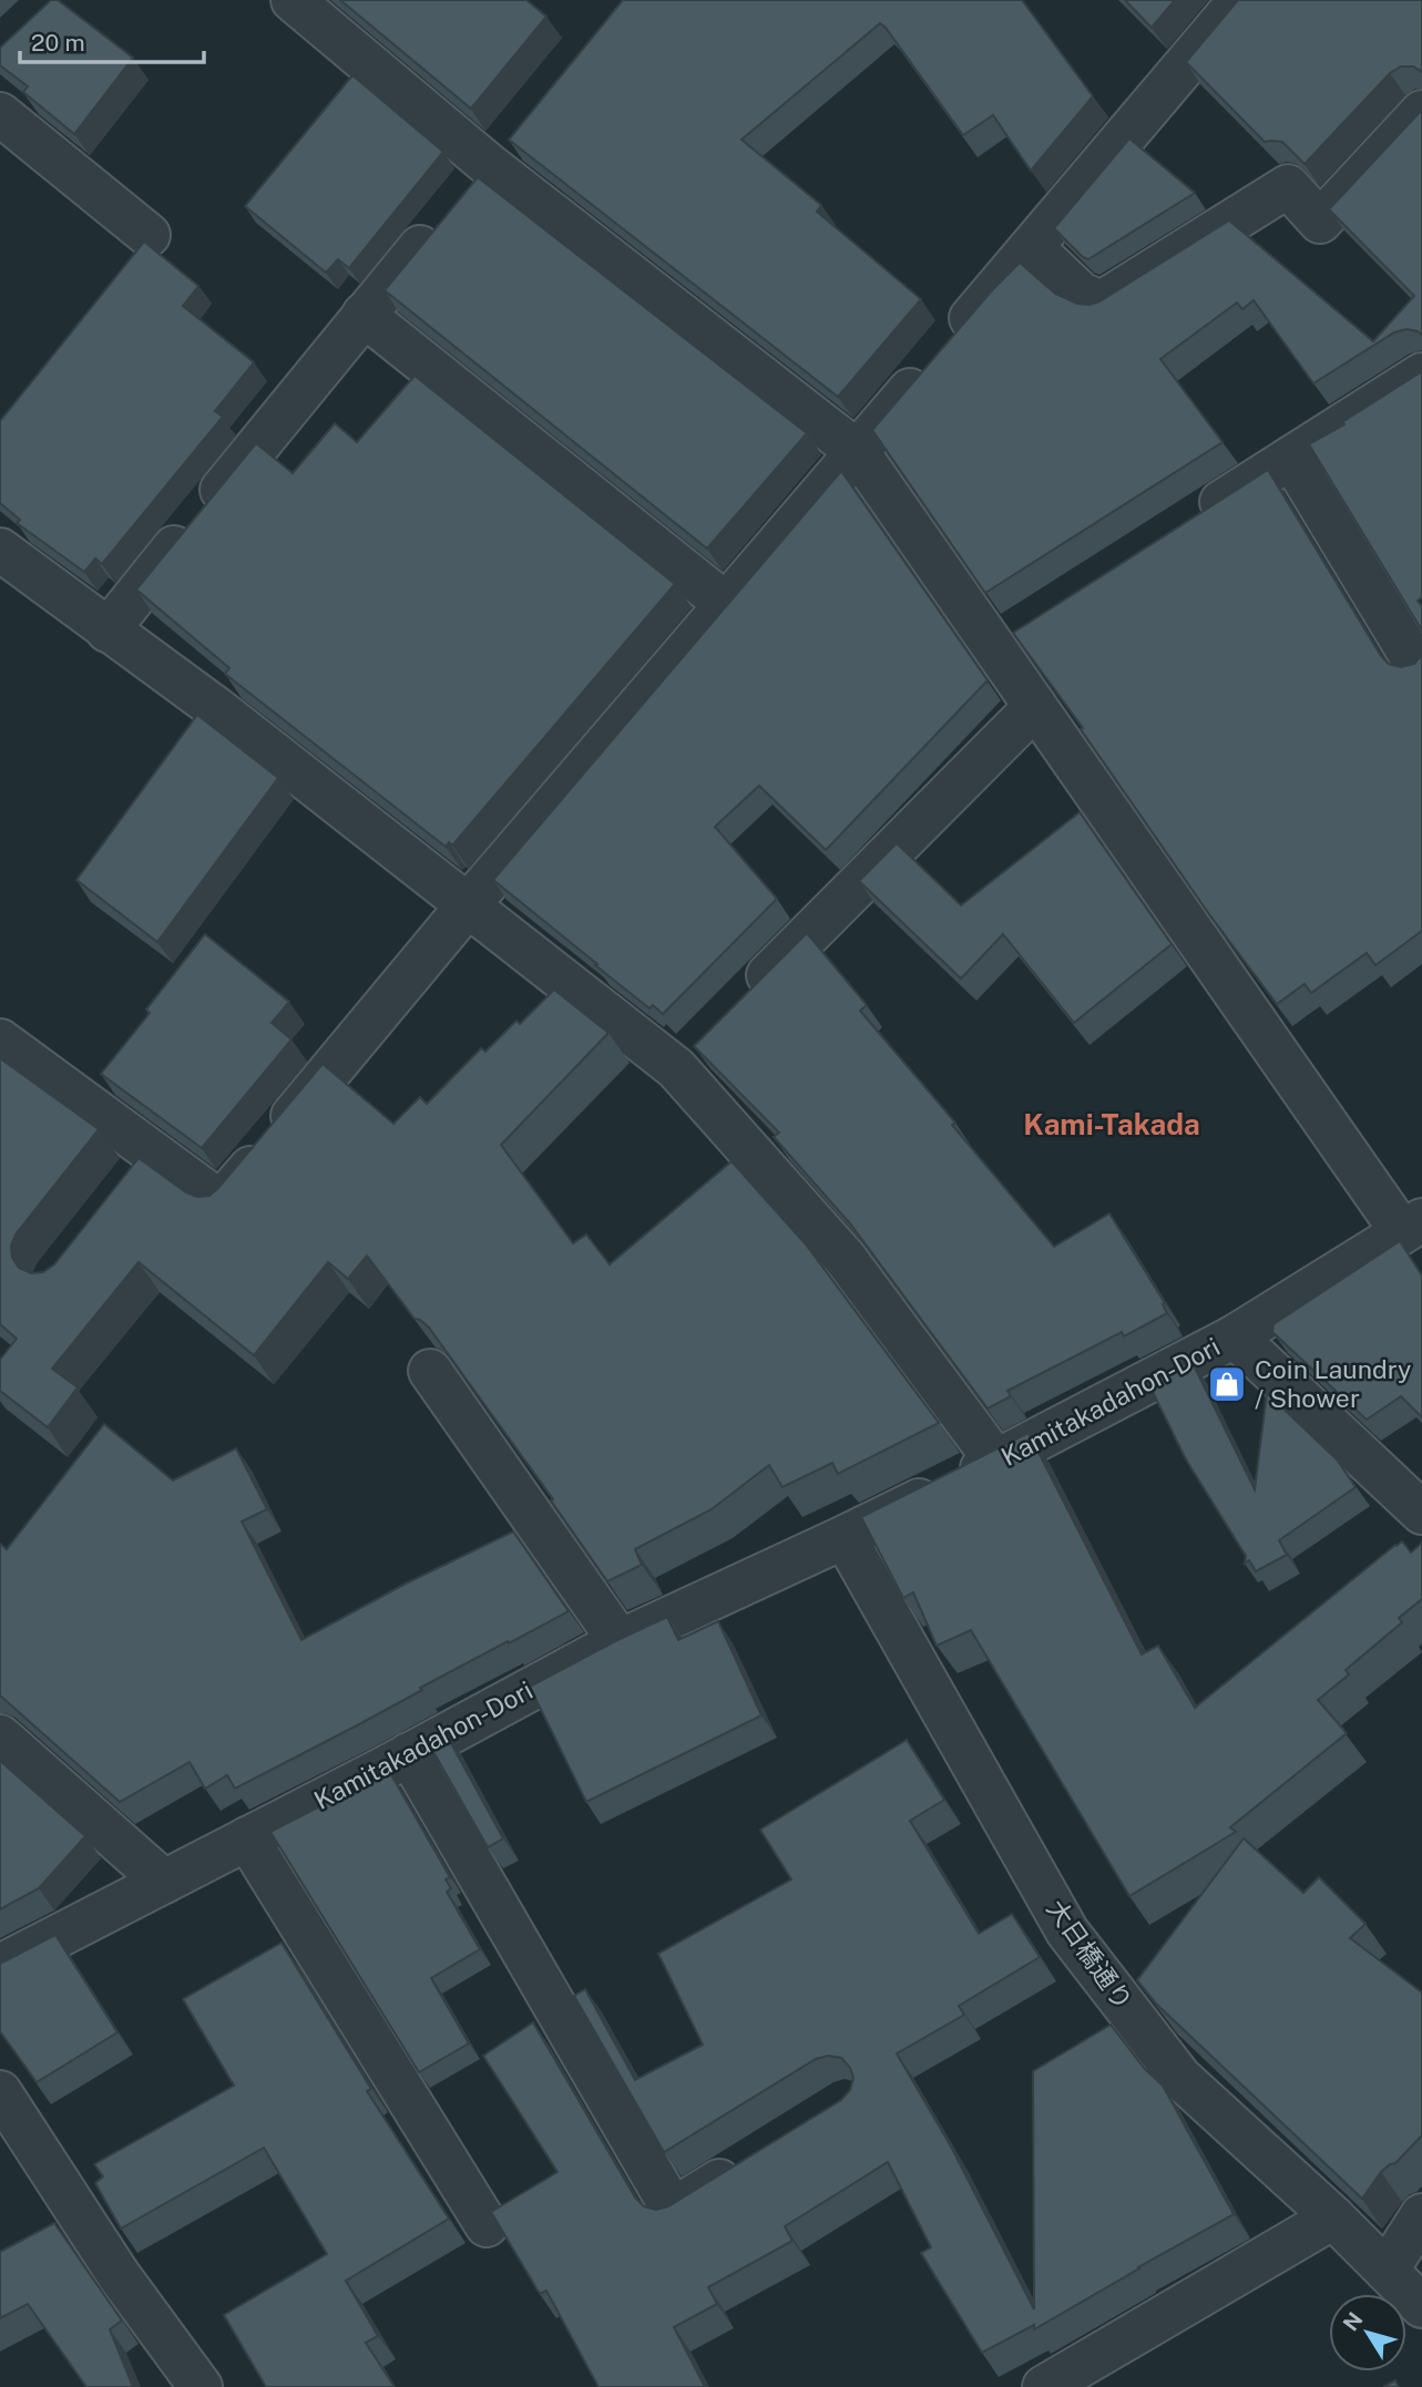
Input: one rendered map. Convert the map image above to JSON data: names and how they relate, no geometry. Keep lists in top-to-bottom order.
{
  "streets": {
    "street": ["Kamitakadahon-Dori", "大日橋通り"]
  },
  "crossings": [
    ["Kamitakadahon-Dori", "大日橋通り"]
  ],
  "districts": ["Kami-Takada"],
  "places": {
    "shop": ["Coin Laundry / Shower"]
  },
  "scale_bar": "20 m",
  "north": "top left"
}
